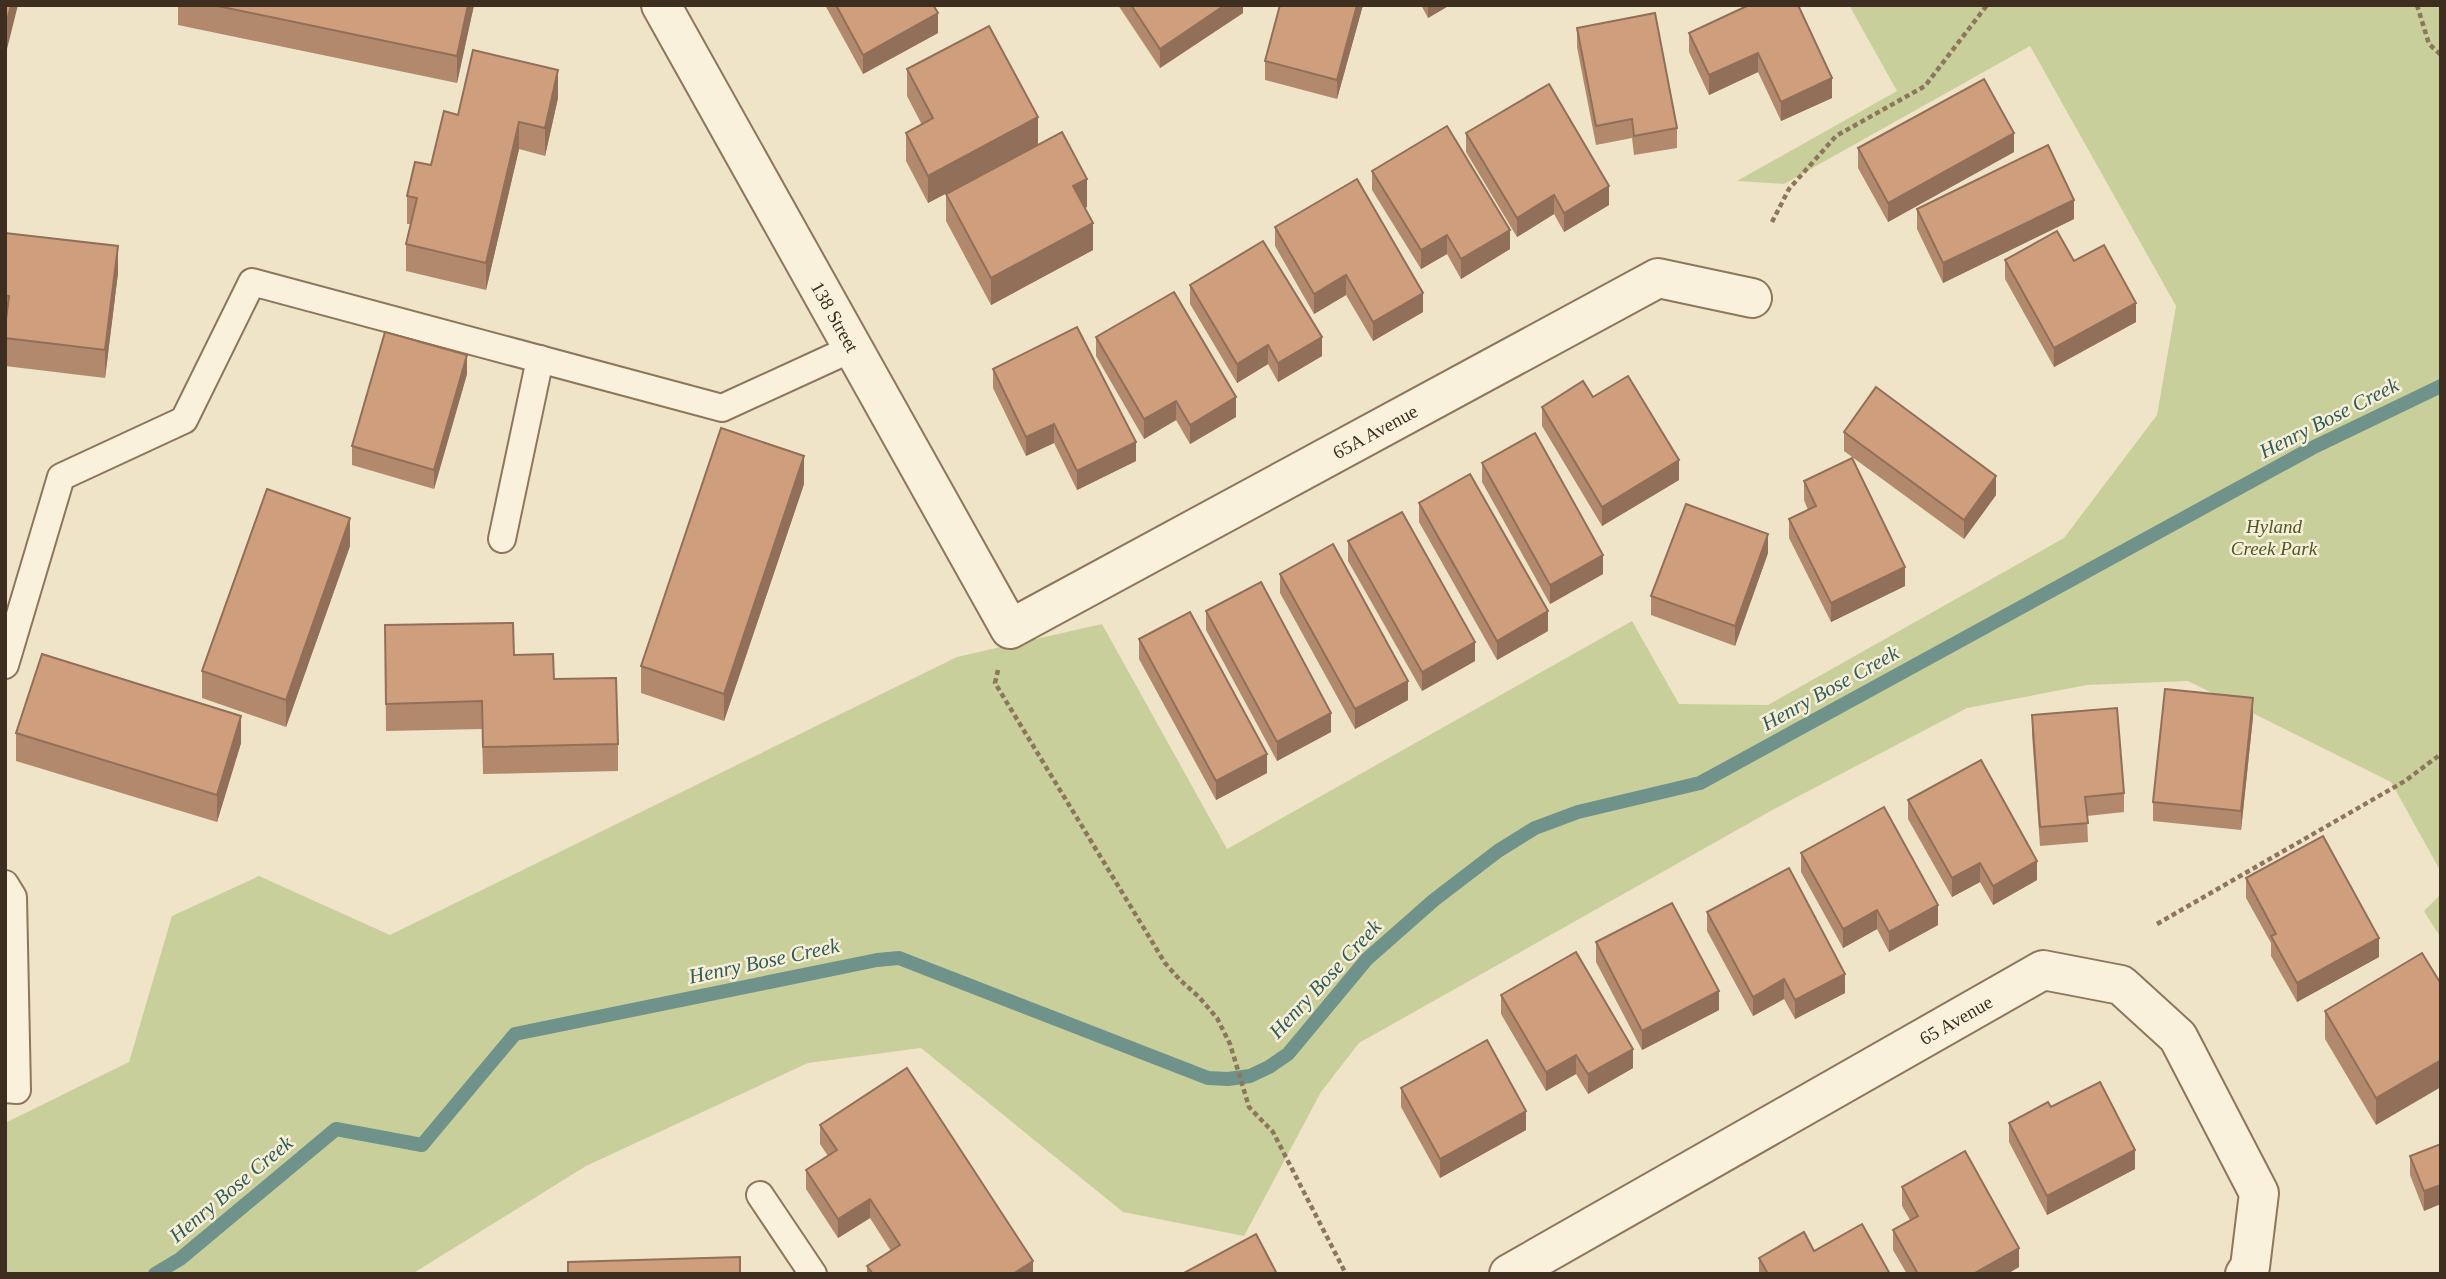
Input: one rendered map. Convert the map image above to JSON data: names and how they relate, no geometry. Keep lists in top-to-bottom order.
{
  "streets": {
    "street": ["138 Street", "65A Avenue", "65 Avenue"]
  },
  "crossings": [
    ["138 Street", "65A Avenue"]
  ],
  "water": ["Henry Bose Creek"],
  "parks": ["Hyland Creek Park"]
}
